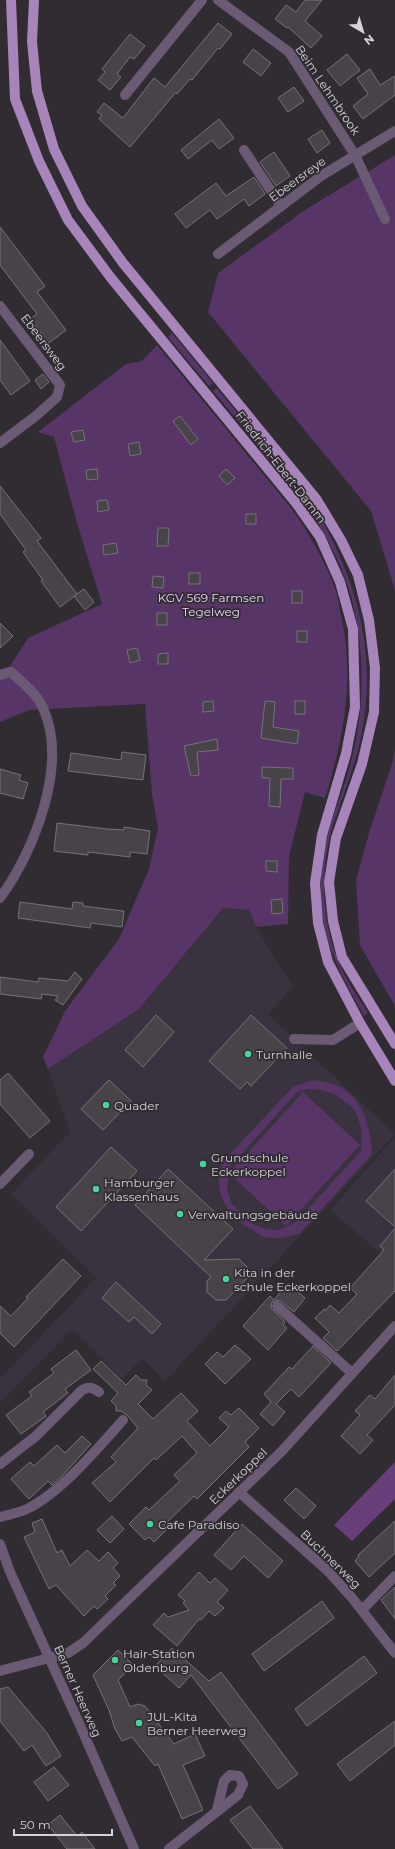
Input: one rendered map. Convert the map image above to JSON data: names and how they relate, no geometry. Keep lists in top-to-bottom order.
{
  "streets": {
    "main road": ["Friedrich-Ebert-Damm"],
    "street": [
      "Beim Lehmbrook",
      "Ebeersreye",
      "Ebeersweg",
      "Eckerkoppel",
      "Buchnerweg",
      "Berner Heerweg"
    ]
  },
  "crossings": [
    ["Beim Lehmbrook", "Ebeersreye"],
    ["Eckerkoppel", "Buchnerweg"],
    ["Eckerkoppel", "Berner Heerweg"]
  ],
  "parks": ["KGV 569 Farmsen Tegelweg"],
  "places": [
    "Turnhalle",
    "Quader",
    "Grundschule Eckerkoppel",
    "Hamburger Klassenhaus",
    "Verwaltungsgebäude",
    "Kita in der schule Eckerkoppel",
    "Cafe Paradiso",
    "Hair-Station Oldenburg",
    "JUL-Kita Berner Heerweg"
  ],
  "scale_bar": "50 m",
  "north": "bottom right"
}
